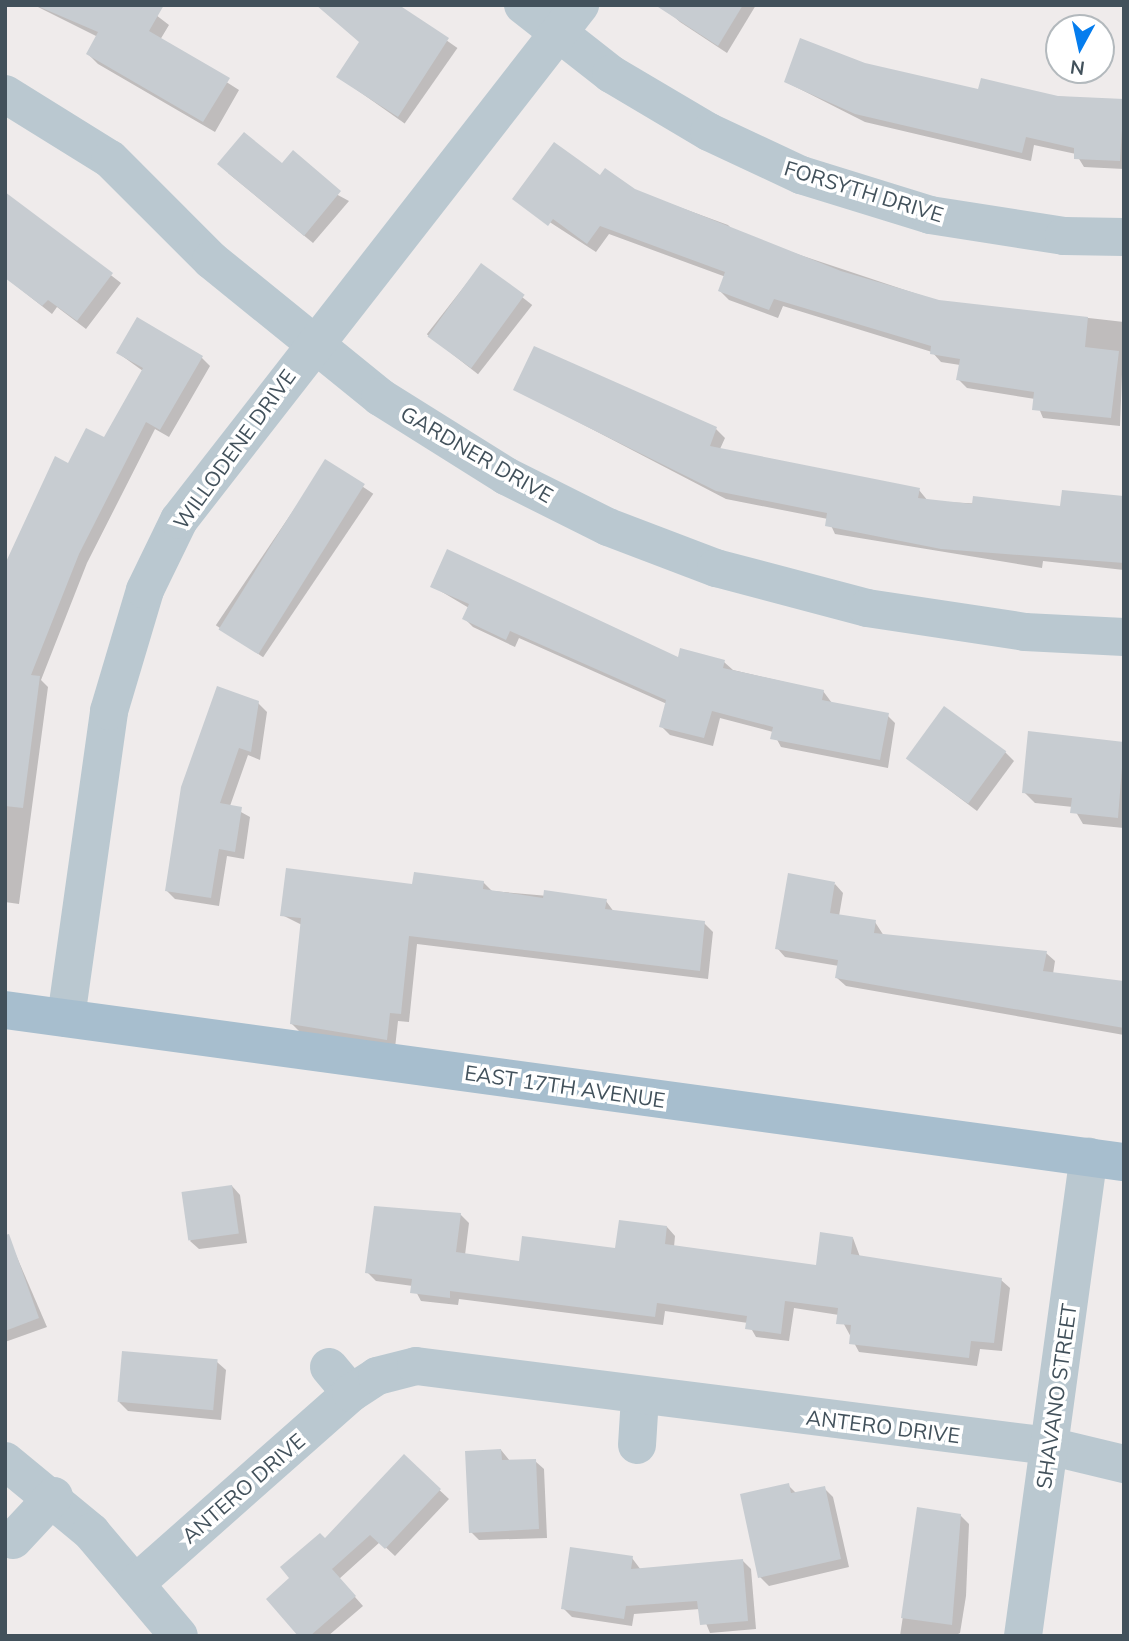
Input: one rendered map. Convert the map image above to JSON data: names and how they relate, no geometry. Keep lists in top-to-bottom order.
{
  "streets": {
    "main road": ["EAST 17TH AVENUE"],
    "street": [
      "FORSYTH DRIVE",
      "WILLODENE DRIVE",
      "GARDNER DRIVE",
      "SHAVANO STREET",
      "ANTERO DRIVE"
    ]
  },
  "crossings": [
    ["FORSYTH DRIVE", "WILLODENE DRIVE"],
    ["WILLODENE DRIVE", "GARDNER DRIVE"],
    ["WILLODENE DRIVE", "EAST 17TH AVENUE"],
    ["EAST 17TH AVENUE", "SHAVANO STREET"],
    ["SHAVANO STREET", "ANTERO DRIVE"]
  ],
  "north": "bottom"
}
